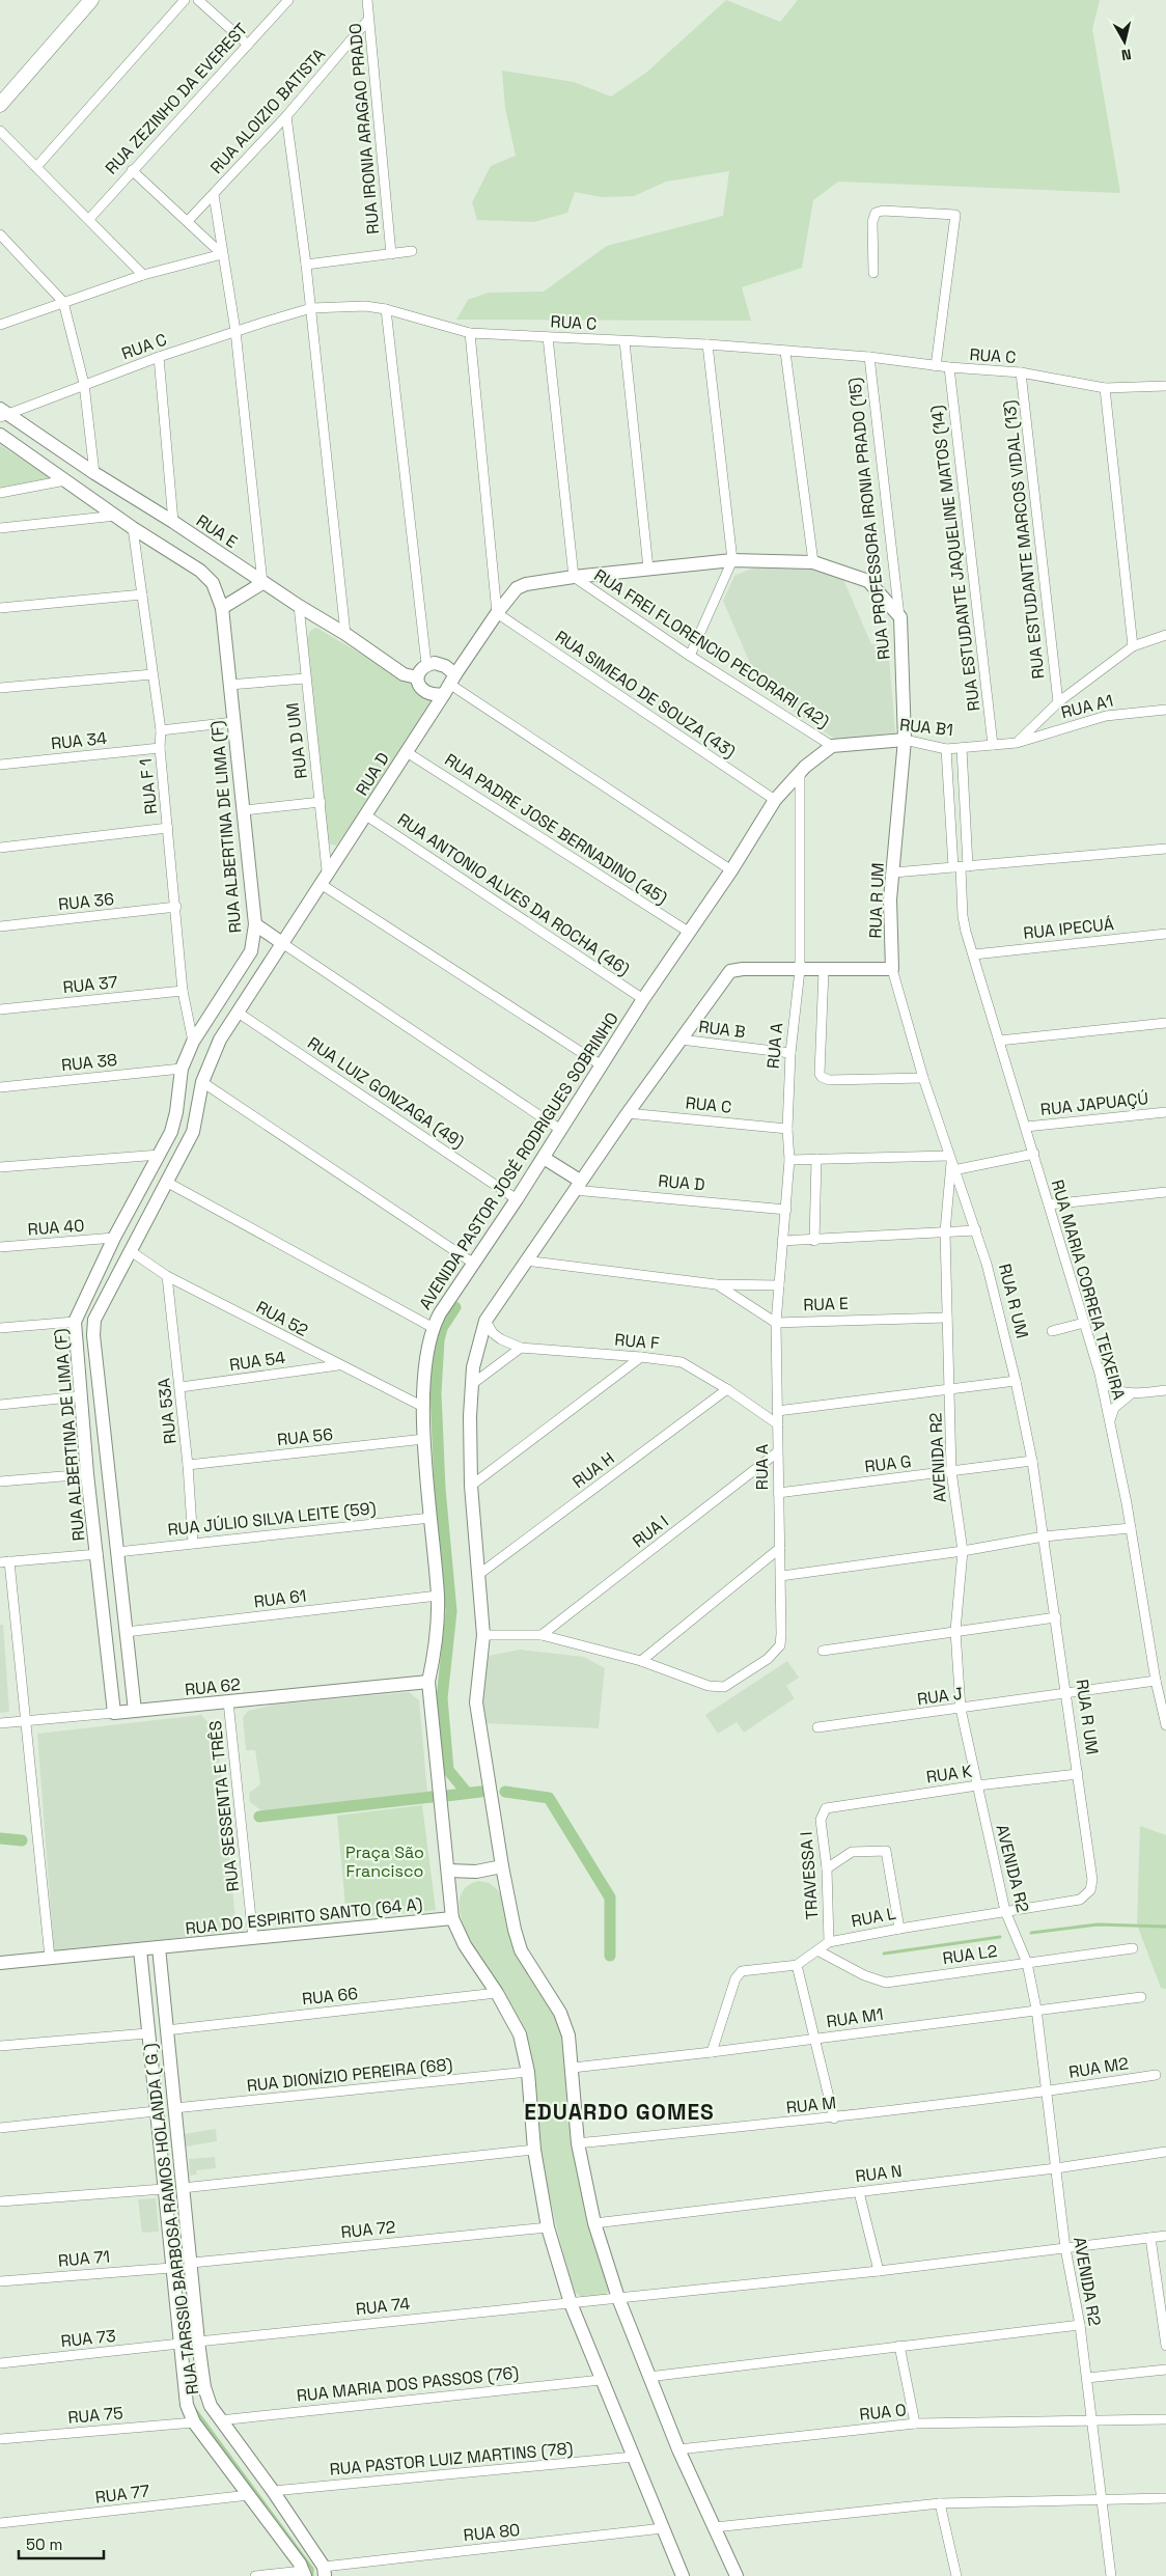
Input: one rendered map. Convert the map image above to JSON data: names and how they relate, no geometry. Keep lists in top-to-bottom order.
{
  "streets": {
    "street": [
      "RUA ZEZINHO DA EVEREST",
      "RUA ALOIZIO BATISTA",
      "RUA IRONIA ARAGAO PRADO",
      "RUA C",
      "RUA PROFESSORA IRONIA PRADO (15)",
      "RUA E",
      "RUA ESTUDANTE MARCOS VIDAL (13)",
      "RUA ESTUDANTE JAQUELINE MATOS (14)",
      "RUA FREI FLORENCIO PECORARI (42)",
      "RUA SIMEAO DE SOUZA (43)",
      "RUA A1",
      "RUA B1",
      "RUA 34",
      "RUA D UM",
      "RUA D",
      "RUA F 1",
      "RUA ALBERTINA DE LIMA (F)",
      "RUA PADRE JOSE BERNADINO (45)",
      "RUA ANTONIO ALVES DA ROCHA (46)",
      "RUA R UM",
      "RUA 36",
      "RUA IPECUÁ",
      "RUA 37",
      "RUA B",
      "RUA A",
      "RUA 38",
      "RUA LUIZ GONZAGA (49)",
      "RUA JAPUAÇÚ",
      "AVENIDA PASTOR JOSÉ RODRIGUES SOBRINHO",
      "RUA 40",
      "RUA MARIA CORREIA TEIXEIRA",
      "RUA 52",
      "RUA F",
      "RUA 54",
      "RUA 53A",
      "RUA 56",
      "AVENIDA R2",
      "RUA G",
      "RUA H",
      "RUA JÚLIO SILVA LEITE (59)",
      "RUA I",
      "RUA 61",
      "RUA 62",
      "RUA J",
      "RUA K",
      "RUA SESSENTA E TRÊS",
      "TRAVESSA I",
      "RUA DO ESPIRITO SANTO (64 A)",
      "RUA L",
      "RUA L2",
      "RUA 66",
      "RUA M1",
      "RUA M2",
      "RUA DIONÍZIO PEREIRA (68)",
      "RUA M",
      "RUA N",
      "RUA TARSSIO BARBOSA RAMOS HOLANDA ( G )",
      "RUA 72",
      "RUA 71",
      "RUA 74",
      "RUA 73",
      "RUA MARIA DOS PASSOS (76)",
      "RUA O",
      "RUA 75",
      "RUA PASTOR LUIZ MARTINS (78)",
      "RUA 77",
      "RUA 80"
    ]
  },
  "crossings": [
    ["RUA ALOIZIO BATISTA", "RUA IRONIA ARAGAO PRADO"],
    ["RUA C", "RUA PROFESSORA IRONIA PRADO (15)"],
    ["RUA C", "RUA E"],
    ["RUA C", "RUA ESTUDANTE MARCOS VIDAL (13)"],
    ["RUA C", "RUA ESTUDANTE JAQUELINE MATOS (14)"],
    ["RUA C", "RUA A"],
    ["RUA PROFESSORA IRONIA PRADO (15)", "RUA B1"],
    ["RUA PROFESSORA IRONIA PRADO (15)", "RUA D"],
    ["RUA PROFESSORA IRONIA PRADO (15)", "RUA R UM"],
    ["RUA E", "RUA D UM"],
    ["RUA E", "RUA D"],
    ["RUA E", "RUA A"],
    ["RUA E", "AVENIDA R2"],
    ["RUA ESTUDANTE JAQUELINE MATOS (14)", "RUA B1"],
    ["RUA FREI FLORENCIO PECORARI (42)", "RUA B1"],
    ["RUA FREI FLORENCIO PECORARI (42)", "RUA D"],
    ["RUA FREI FLORENCIO PECORARI (42)", "AVENIDA PASTOR JOSÉ RODRIGUES SOBRINHO"],
    ["RUA SIMEAO DE SOUZA (43)", "RUA D"],
    ["RUA SIMEAO DE SOUZA (43)", "AVENIDA PASTOR JOSÉ RODRIGUES SOBRINHO"],
    ["RUA A1", "RUA B1"],
    ["RUA B1", "RUA R UM"],
    ["RUA B1", "AVENIDA PASTOR JOSÉ RODRIGUES SOBRINHO"],
    ["RUA B1", "RUA MARIA CORREIA TEIXEIRA"],
    ["RUA 34", "RUA F 1"],
    ["RUA D UM", "RUA D"],
    ["RUA D", "RUA PADRE JOSE BERNADINO (45)"],
    ["RUA D", "RUA ANTONIO ALVES DA ROCHA (46)"],
    ["RUA D", "RUA A"],
    ["RUA D", "RUA LUIZ GONZAGA (49)"],
    ["RUA D", "RUA 52"],
    ["RUA D", "RUA JÚLIO SILVA LEITE (59)"],
    ["RUA D", "RUA 61"],
    ["RUA D", "RUA 62"],
    ["RUA F 1", "RUA ALBERTINA DE LIMA (F)"],
    ["RUA F 1", "RUA 36"],
    ["RUA F 1", "RUA 37"],
    ["RUA ALBERTINA DE LIMA (F)", "RUA 38"],
    ["RUA ALBERTINA DE LIMA (F)", "RUA 40"],
    ["RUA ALBERTINA DE LIMA (F)", "RUA 62"],
    ["RUA PADRE JOSE BERNADINO (45)", "AVENIDA PASTOR JOSÉ RODRIGUES SOBRINHO"],
    ["RUA ANTONIO ALVES DA ROCHA (46)", "AVENIDA PASTOR JOSÉ RODRIGUES SOBRINHO"],
    ["RUA R UM", "AVENIDA R2"],
    ["RUA R UM", "RUA G"],
    ["RUA R UM", "RUA J"],
    ["RUA R UM", "RUA K"],
    ["RUA R UM", "RUA L"],
    ["RUA IPECUÁ", "RUA MARIA CORREIA TEIXEIRA"],
    ["RUA B", "RUA A"],
    ["RUA A", "AVENIDA PASTOR JOSÉ RODRIGUES SOBRINHO"],
    ["RUA A", "RUA F"],
    ["RUA A", "RUA G"],
    ["RUA A", "RUA I"],
    ["RUA LUIZ GONZAGA (49)", "AVENIDA PASTOR JOSÉ RODRIGUES SOBRINHO"],
    ["RUA JAPUAÇÚ", "RUA MARIA CORREIA TEIXEIRA"],
    ["AVENIDA PASTOR JOSÉ RODRIGUES SOBRINHO", "RUA 52"],
    ["AVENIDA PASTOR JOSÉ RODRIGUES SOBRINHO", "RUA 56"],
    ["AVENIDA PASTOR JOSÉ RODRIGUES SOBRINHO", "RUA JÚLIO SILVA LEITE (59)"],
    ["AVENIDA PASTOR JOSÉ RODRIGUES SOBRINHO", "RUA 61"],
    ["AVENIDA PASTOR JOSÉ RODRIGUES SOBRINHO", "RUA 62"],
    ["AVENIDA PASTOR JOSÉ RODRIGUES SOBRINHO", "RUA DO ESPIRITO SANTO (64 A)"],
    ["AVENIDA PASTOR JOSÉ RODRIGUES SOBRINHO", "RUA 66"],
    ["AVENIDA PASTOR JOSÉ RODRIGUES SOBRINHO", "RUA DIONÍZIO PEREIRA (68)"],
    ["AVENIDA PASTOR JOSÉ RODRIGUES SOBRINHO", "RUA 72"],
    ["AVENIDA PASTOR JOSÉ RODRIGUES SOBRINHO", "RUA 74"],
    ["AVENIDA PASTOR JOSÉ RODRIGUES SOBRINHO", "RUA MARIA DOS PASSOS (76)"],
    ["AVENIDA PASTOR JOSÉ RODRIGUES SOBRINHO", "RUA PASTOR LUIZ MARTINS (78)"],
    ["AVENIDA PASTOR JOSÉ RODRIGUES SOBRINHO", "RUA 80"],
    ["RUA MARIA CORREIA TEIXEIRA", "RUA J"],
    ["RUA 52", "RUA 54"],
    ["RUA 52", "RUA 53A"],
    ["RUA F", "RUA H"],
    ["RUA 54", "RUA 53A"],
    ["RUA 53A", "RUA 56"],
    ["RUA 53A", "RUA JÚLIO SILVA LEITE (59)"],
    ["AVENIDA R2", "RUA G"],
    ["AVENIDA R2", "RUA J"],
    ["AVENIDA R2", "RUA K"],
    ["AVENIDA R2", "RUA L"],
    ["AVENIDA R2", "RUA L2"],
    ["AVENIDA R2", "RUA M1"],
    ["AVENIDA R2", "RUA M2"],
    ["AVENIDA R2", "RUA M"],
    ["AVENIDA R2", "RUA N"],
    ["AVENIDA R2", "RUA O"],
    ["RUA 62", "RUA SESSENTA E TRÊS"],
    ["RUA K", "TRAVESSA I"],
    ["RUA SESSENTA E TRÊS", "RUA DO ESPIRITO SANTO (64 A)"],
    ["TRAVESSA I", "RUA L"],
    ["RUA DO ESPIRITO SANTO (64 A)", "RUA TARSSIO BARBOSA RAMOS HOLANDA ( G )"],
    ["RUA L", "RUA L2"],
    ["RUA L", "RUA M1"],
    ["RUA 66", "RUA TARSSIO BARBOSA RAMOS HOLANDA ( G )"],
    ["RUA M2", "RUA M"],
    ["RUA DIONÍZIO PEREIRA (68)", "RUA TARSSIO BARBOSA RAMOS HOLANDA ( G )"],
    ["RUA TARSSIO BARBOSA RAMOS HOLANDA ( G )", "RUA 72"],
    ["RUA TARSSIO BARBOSA RAMOS HOLANDA ( G )", "RUA 71"],
    ["RUA TARSSIO BARBOSA RAMOS HOLANDA ( G )", "RUA 74"],
    ["RUA TARSSIO BARBOSA RAMOS HOLANDA ( G )", "RUA 73"],
    ["RUA TARSSIO BARBOSA RAMOS HOLANDA ( G )", "RUA MARIA DOS PASSOS (76)"],
    ["RUA TARSSIO BARBOSA RAMOS HOLANDA ( G )", "RUA 75"],
    ["RUA TARSSIO BARBOSA RAMOS HOLANDA ( G )", "RUA PASTOR LUIZ MARTINS (78)"],
    ["RUA TARSSIO BARBOSA RAMOS HOLANDA ( G )", "RUA 77"],
    ["RUA TARSSIO BARBOSA RAMOS HOLANDA ( G )", "RUA 80"]
  ],
  "districts": ["EDUARDO GOMES"],
  "parks": ["Praça São Francisco"],
  "scale_bar": "50 m",
  "north": "bottom"
}
